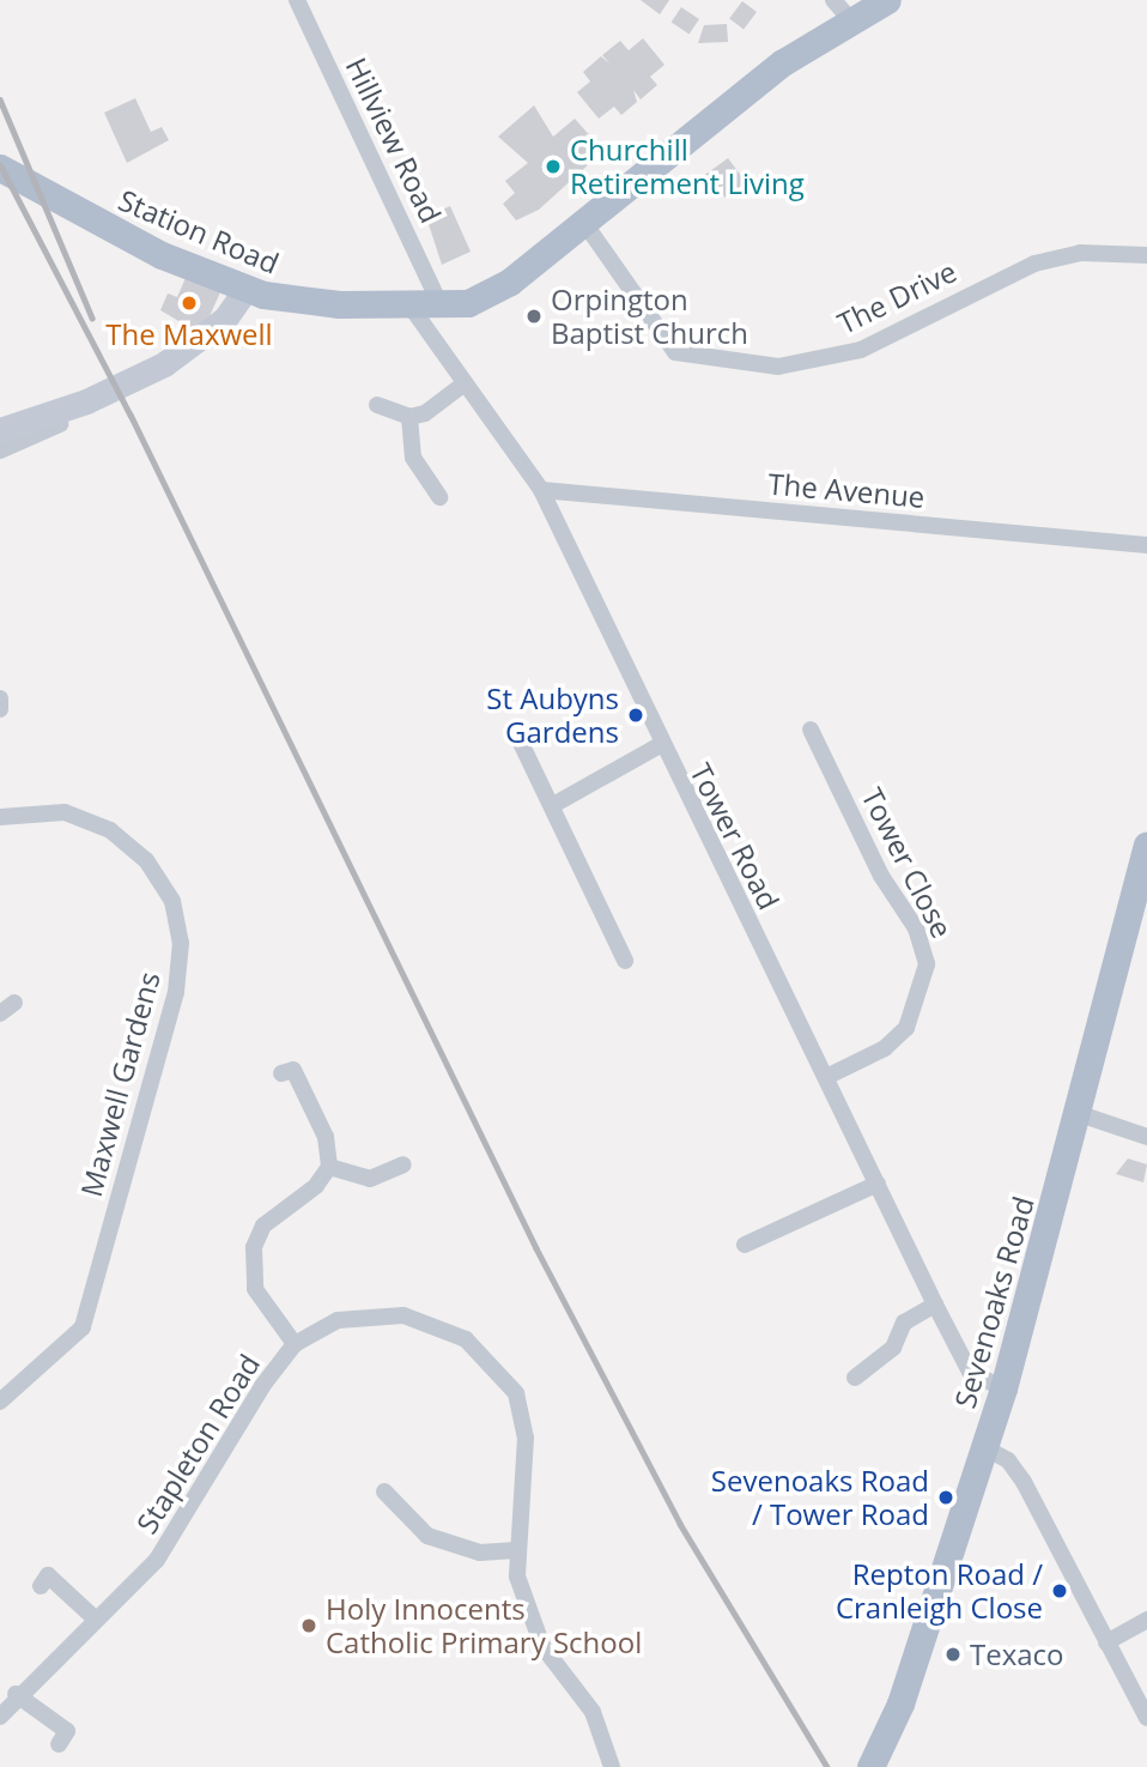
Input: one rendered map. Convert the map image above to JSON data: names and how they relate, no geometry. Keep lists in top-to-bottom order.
{
  "streets": {
    "main road": ["Station Road", "Sevenoaks Road"],
    "street": [
      "Hillview Road",
      "The Drive",
      "The Avenue",
      "Tower Road",
      "Tower Close",
      "Maxwell Gardens",
      "Stapleton Road"
    ]
  },
  "crossings": [
    ["Hillview Road", "Station Road"],
    ["Station Road", "The Drive"],
    ["Station Road", "Tower Road"],
    ["The Avenue", "Tower Road"],
    ["Tower Road", "Tower Close"],
    ["Tower Road", "Sevenoaks Road"]
  ],
  "places": [
    "Churchill Retirement Living",
    "The Maxwell",
    "Orpington Baptist Church",
    "St Aubyns Gardens",
    "Sevenoaks Road / Tower Road",
    "Repton Road / Cranleigh Close",
    "Holy Innocents Catholic Primary School",
    "Texaco"
  ]
}
